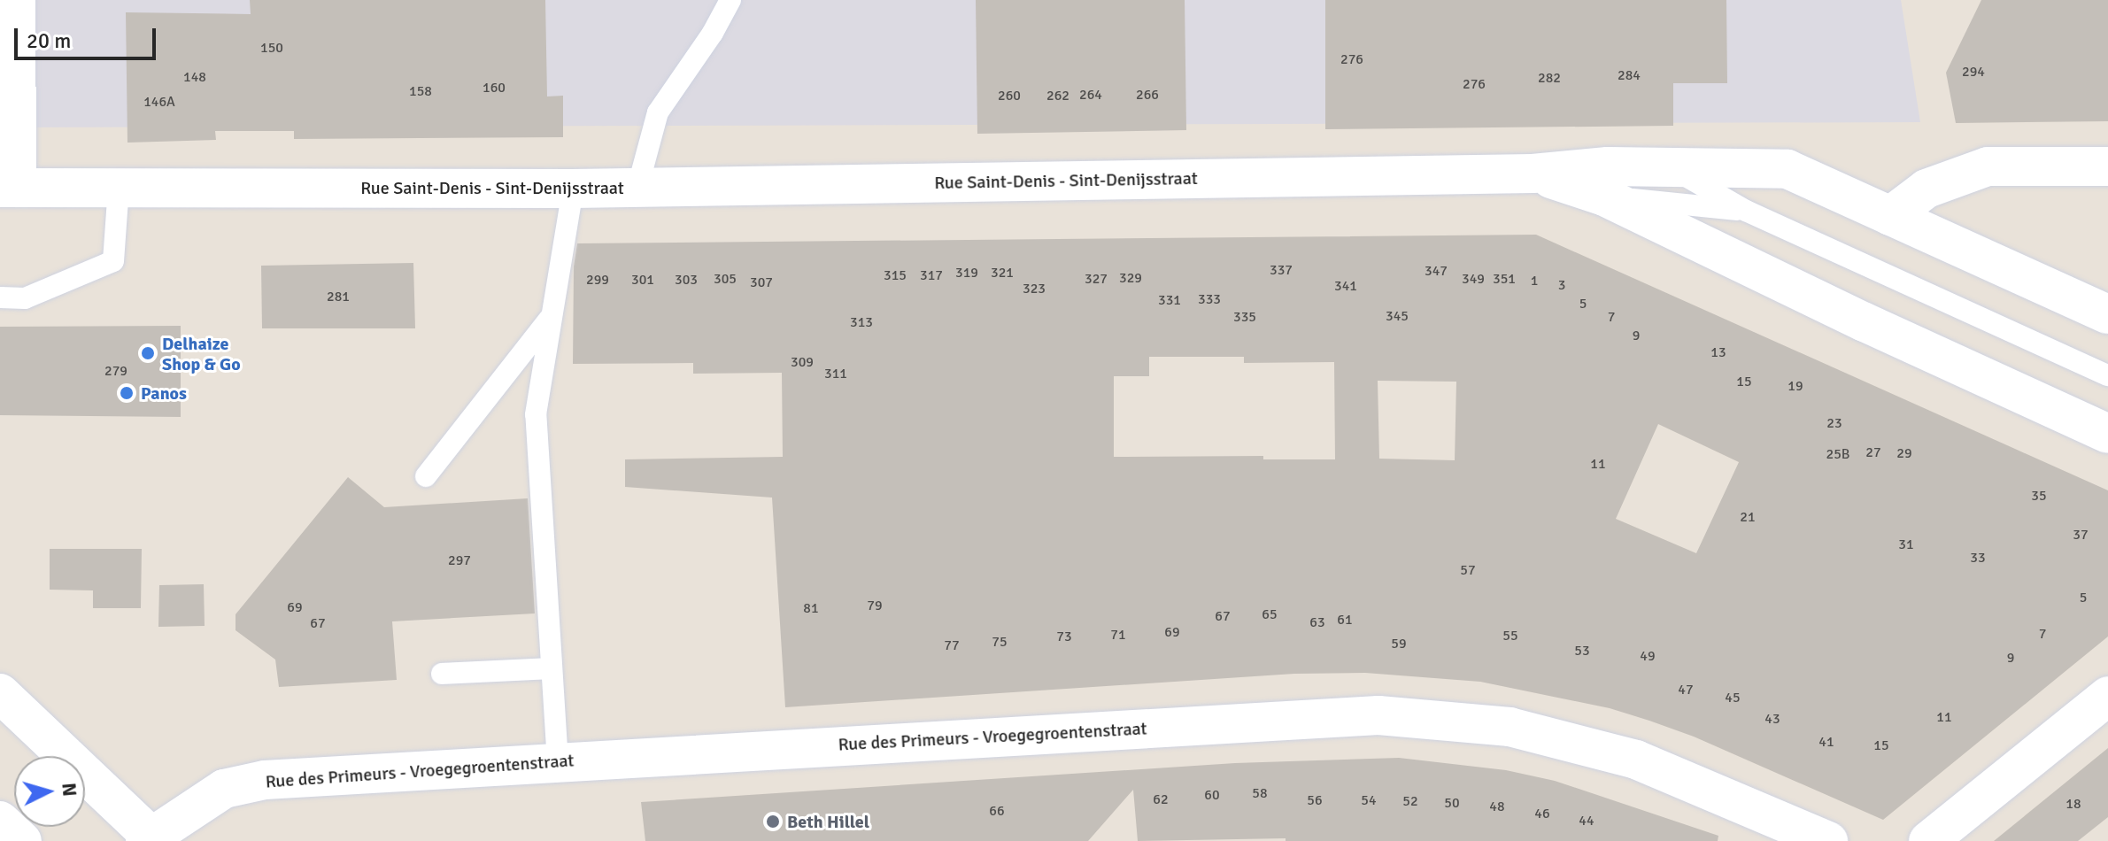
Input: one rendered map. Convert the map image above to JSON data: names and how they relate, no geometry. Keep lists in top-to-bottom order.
{
  "streets": {
    "main road": ["Rue Saint-Denis - Sint-Denijsstraat", "Rue des Primeurs - Vroegegroentenstraat"]
  },
  "places": ["Delhaize Shop & Go", "Panos", "Beth Hillel"],
  "house_numbers": [
    "150",
    "276",
    "294",
    "284",
    "148",
    "282",
    "276",
    "160",
    "158",
    "264",
    "266",
    "260",
    "262",
    "146A",
    "337",
    "347",
    "319",
    "321",
    "315",
    "317",
    "329",
    "305",
    "327",
    "349",
    "351",
    "299",
    "301",
    "303",
    "1",
    "307",
    "3",
    "341",
    "323",
    "281",
    "333",
    "331",
    "5",
    "345",
    "335",
    "7",
    "313",
    "9",
    "13",
    "309",
    "279",
    "311",
    "15",
    "19",
    "23",
    "27",
    "29",
    "25B",
    "11",
    "35",
    "21",
    "37",
    "31",
    "33",
    "297",
    "57",
    "5",
    "79",
    "69",
    "81",
    "65",
    "67",
    "61",
    "63",
    "67",
    "69",
    "7",
    "71",
    "55",
    "73",
    "75",
    "59",
    "77",
    "53",
    "49",
    "9",
    "47",
    "45",
    "11",
    "43",
    "41",
    "15",
    "58",
    "60",
    "62",
    "56",
    "54",
    "52",
    "50",
    "18",
    "48",
    "66",
    "46",
    "44"
  ],
  "scale_bar": "20 m",
  "north": "right"
}
